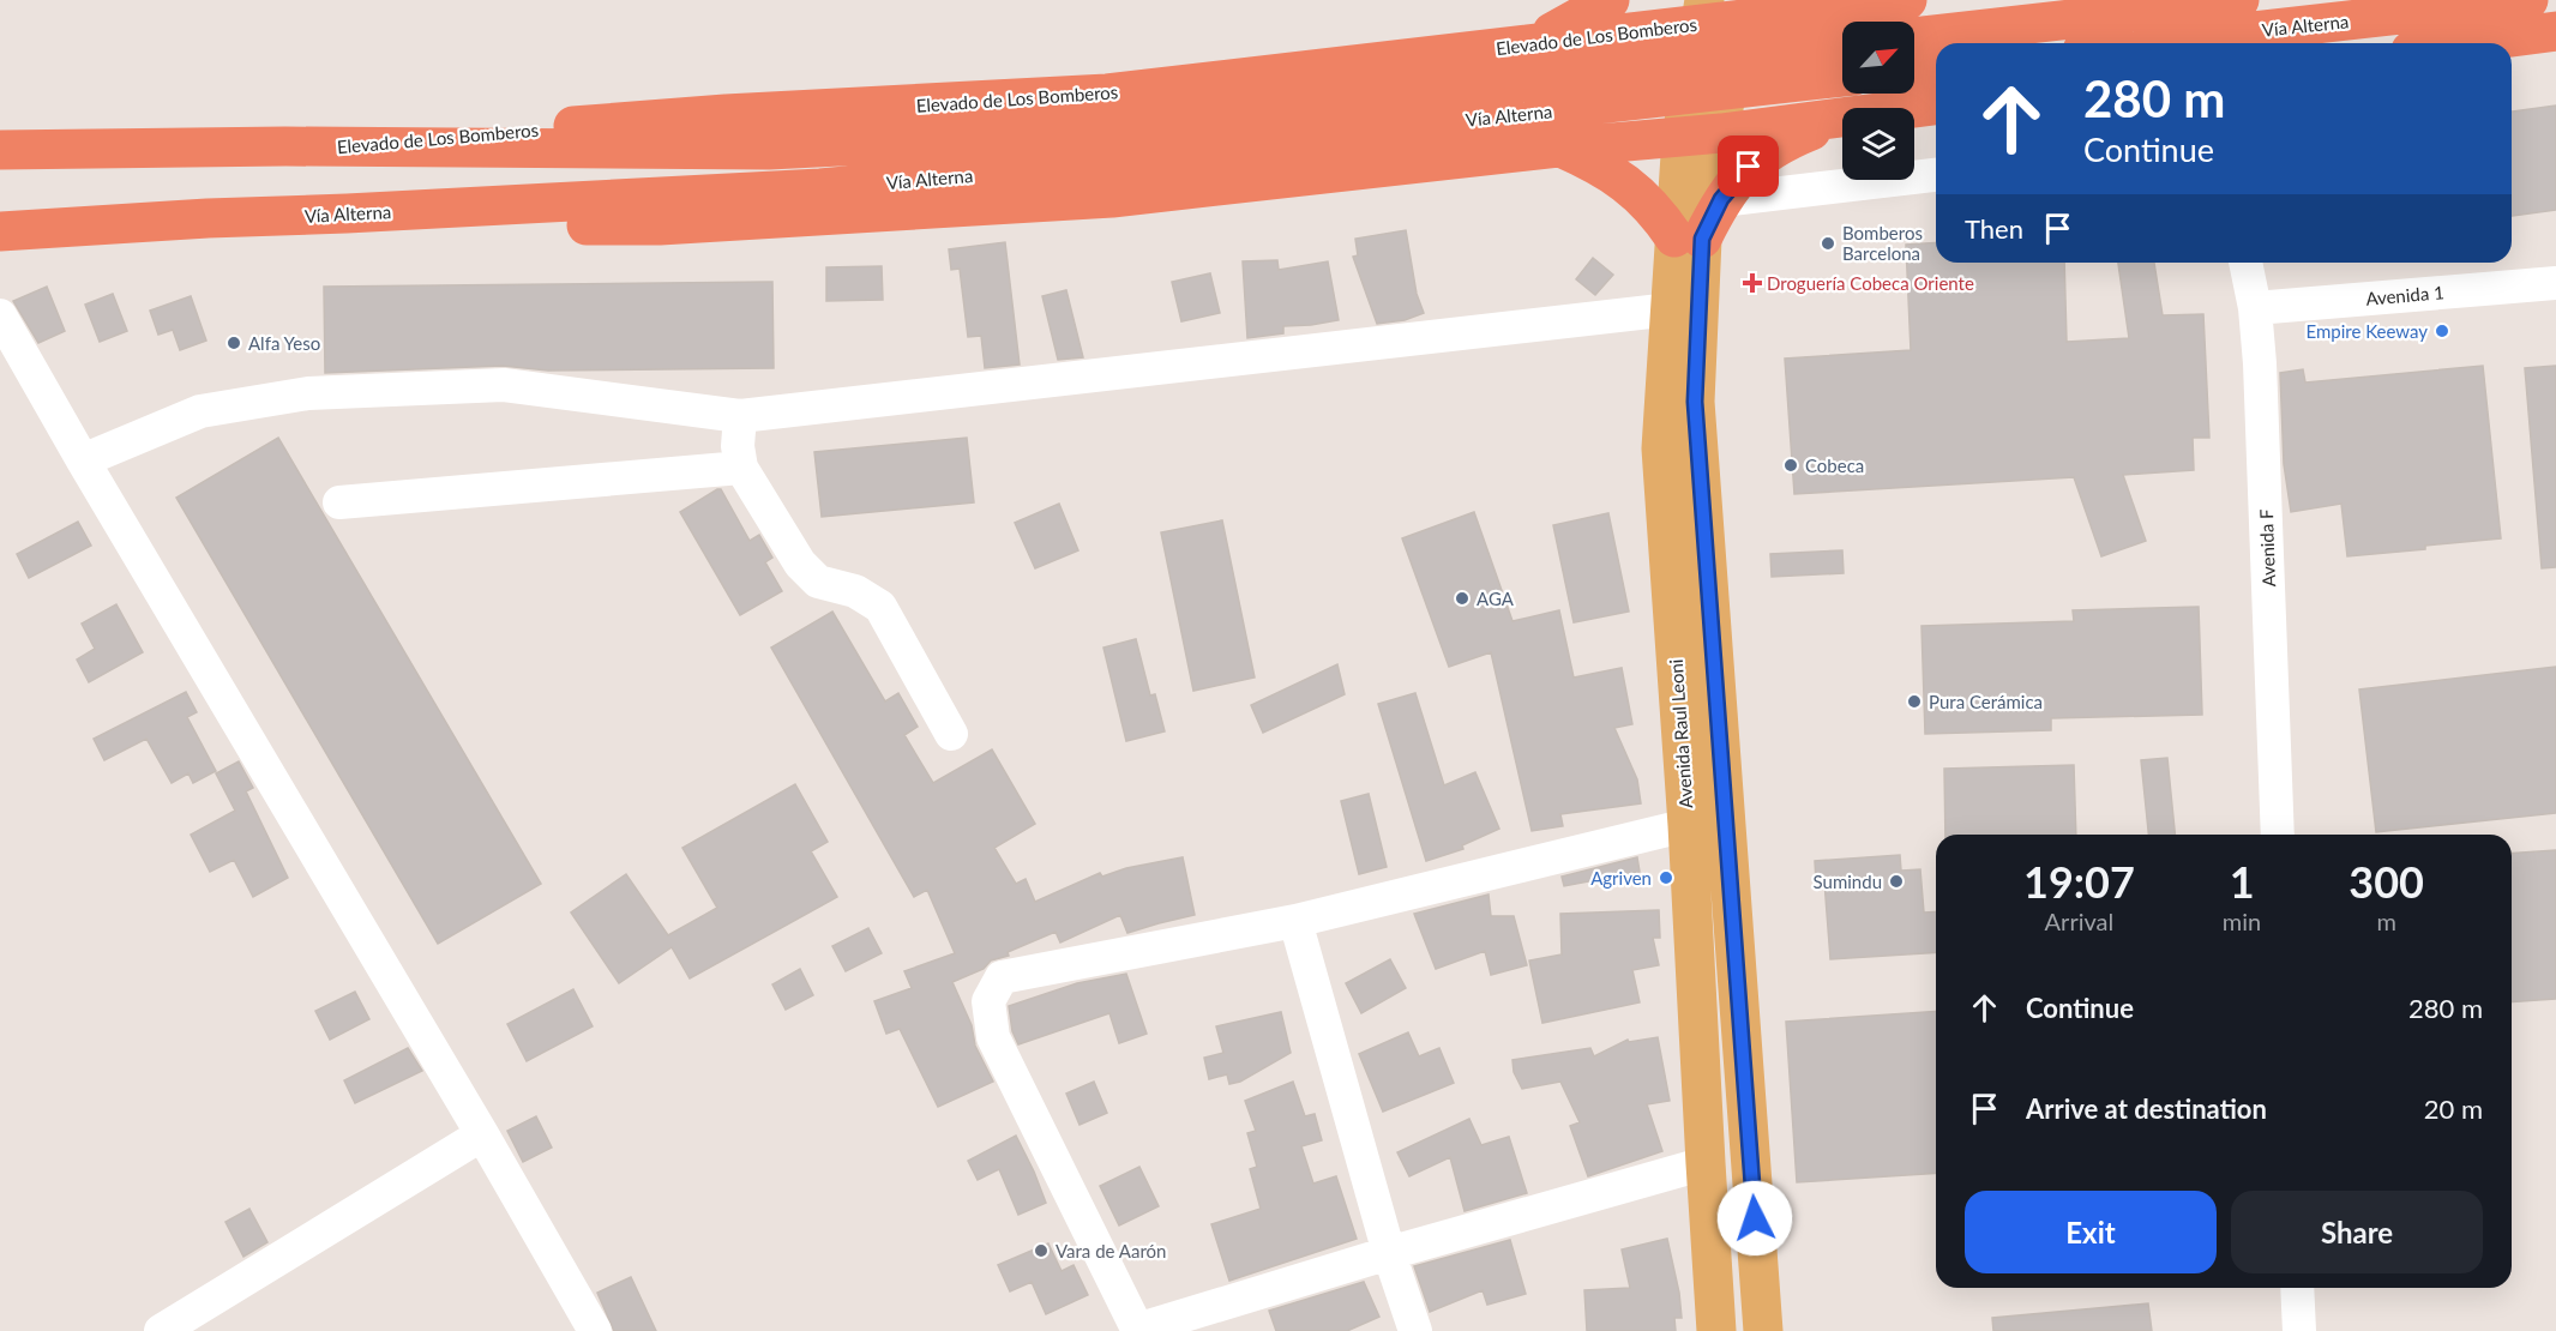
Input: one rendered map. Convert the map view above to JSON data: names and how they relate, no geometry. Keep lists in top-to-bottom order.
{
  "streets": {
    "highway": ["Vía Alterna", "Elevado de Los Bomberos"],
    "main road": ["Avenida Raul Leoni"],
    "street": ["Avenida 1", "Avenida F"]
  },
  "crossings": [
    ["Vía Alterna", "Elevado de Los Bomberos"],
    ["Elevado de Los Bomberos", "Avenida Raul Leoni"],
    ["Avenida 1", "Avenida F"]
  ],
  "places": {
    "other": [
      "Bomberos Barcelona",
      "Empire Keeway",
      "Alfa Yeso",
      "Cobeca",
      "AGA",
      "Pura Cerámica",
      "Agriven",
      "Sumindu",
      "Vara de Aarón"
    ],
    "health": ["Droguería Cobeca Oriente"]
  },
  "north": "top right",
  "page": {
    "turn": ["280 m", "Continue"],
    "then": "Then",
    "eta": [
      "19:07",
      "Arrival",
      "1",
      "min",
      "300",
      "m"
    ],
    "list": [
      {
        "name": "Continue",
        "value": "280 m"
      },
      {
        "name": "Arrive at destination",
        "value": "20 m"
      }
    ],
    "buttons": ["Exit", "Share"]
  }
}
